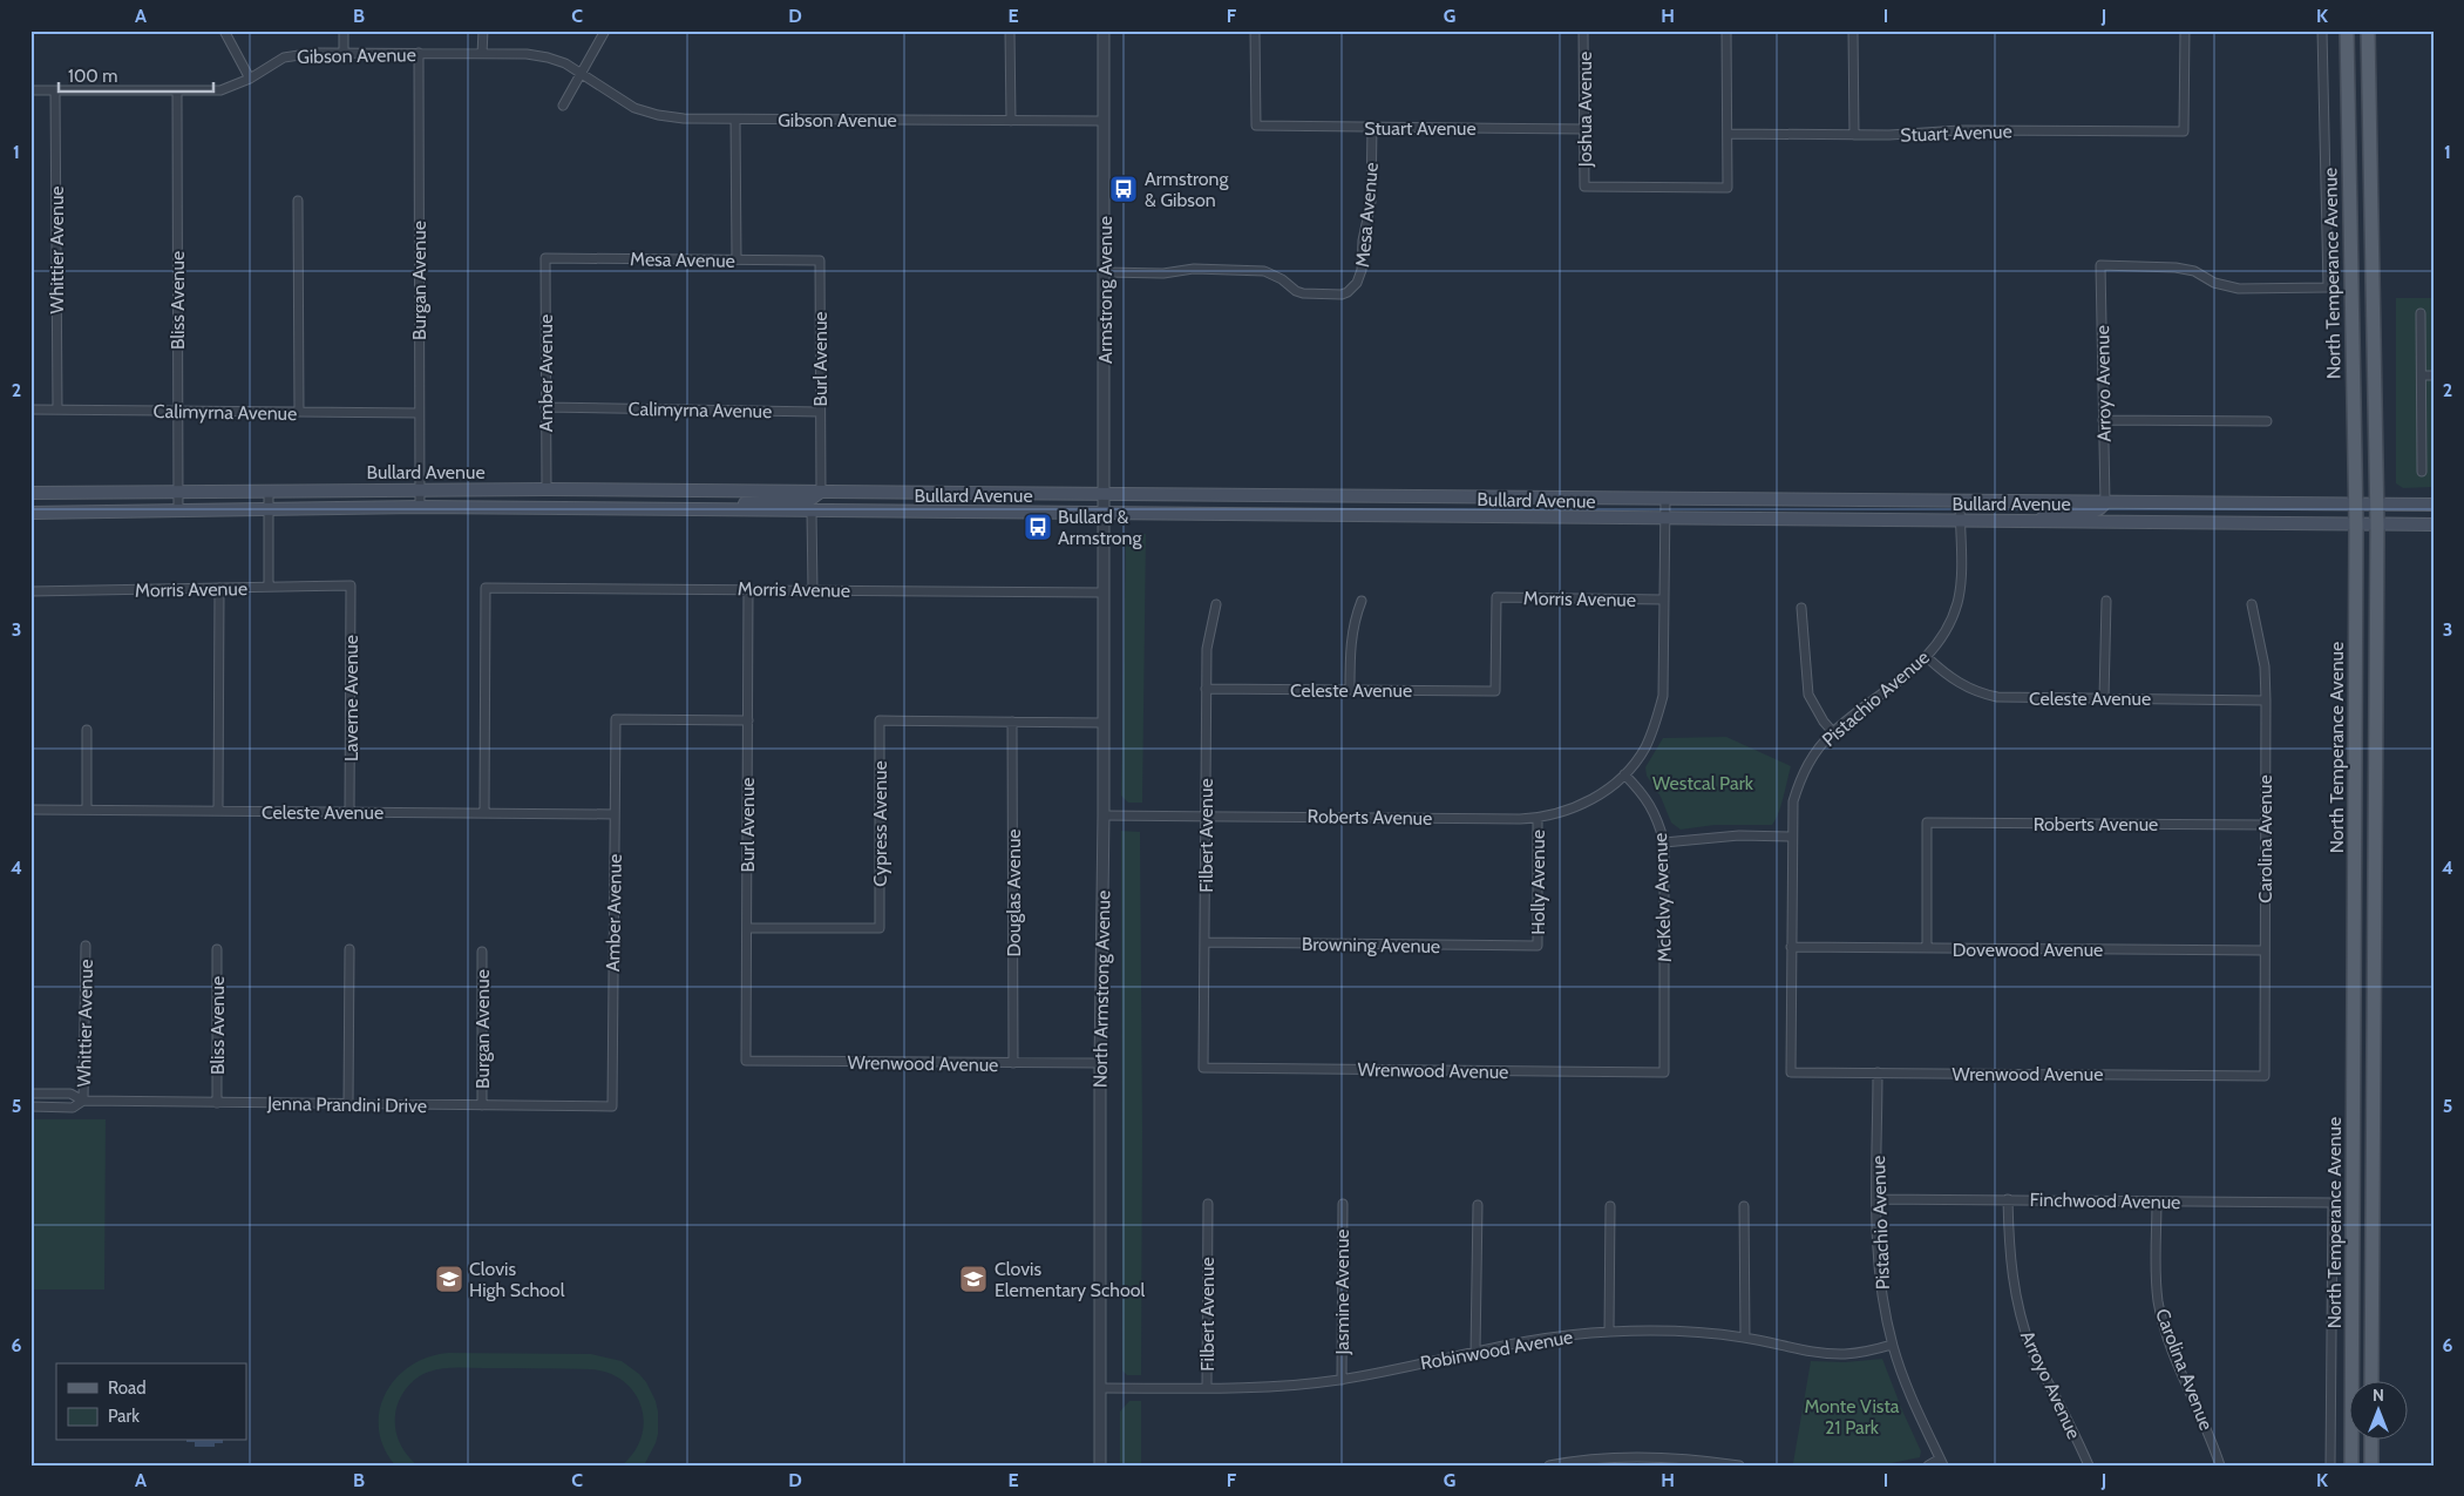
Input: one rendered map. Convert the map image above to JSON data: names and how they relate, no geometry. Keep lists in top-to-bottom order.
{
  "streets": {
    "main road": ["North Temperance Avenue", "Bullard Avenue"],
    "street": [
      "Gibson Avenue",
      "Joshua Avenue",
      "Stuart Avenue",
      "Mesa Avenue",
      "Whittier Avenue",
      "Burgan Avenue",
      "Armstrong Avenue",
      "Bliss Avenue",
      "Burl Avenue",
      "Amber Avenue",
      "Arroyo Avenue",
      "Calimyrna Avenue",
      "Morris Avenue",
      "Celeste Avenue",
      "Laverne Avenue",
      "Pistachio Avenue",
      "Roberts Avenue",
      "Cypress Avenue",
      "Filbert Avenue",
      "Carolina Avenue",
      "Holly Avenue",
      "Douglas Avenue",
      "McKelvy Avenue",
      "Browning Avenue",
      "Dovewood Avenue",
      "North Armstrong Avenue",
      "Wrenwood Avenue",
      "Jenna Prandini Drive",
      "Finchwood Avenue",
      "Jasmine Avenue",
      "Robinwood Avenue"
    ]
  },
  "crossings": [
    ["Gibson Avenue", "Whittier Avenue"],
    ["Gibson Avenue", "Burgan Avenue"],
    ["Gibson Avenue", "Armstrong Avenue"],
    ["Gibson Avenue", "Bliss Avenue"],
    ["Joshua Avenue", "Stuart Avenue"],
    ["Stuart Avenue", "Mesa Avenue"],
    ["Mesa Avenue", "Armstrong Avenue"],
    ["Mesa Avenue", "Burl Avenue"],
    ["Mesa Avenue", "Amber Avenue"],
    ["Whittier Avenue", "Calimyrna Avenue"],
    ["Whittier Avenue", "Jenna Prandini Drive"],
    ["North Temperance Avenue", "Bullard Avenue"],
    ["Burgan Avenue", "Calimyrna Avenue"],
    ["Burgan Avenue", "Bullard Avenue"],
    ["Burgan Avenue", "Jenna Prandini Drive"],
    ["Armstrong Avenue", "Bullard Avenue"],
    ["Armstrong Avenue", "North Armstrong Avenue"],
    ["Bliss Avenue", "Calimyrna Avenue"],
    ["Bliss Avenue", "Bullard Avenue"],
    ["Bliss Avenue", "Jenna Prandini Drive"],
    ["Burl Avenue", "Amber Avenue"],
    ["Burl Avenue", "Calimyrna Avenue"],
    ["Burl Avenue", "Bullard Avenue"],
    ["Burl Avenue", "Morris Avenue"],
    ["Burl Avenue", "Cypress Avenue"],
    ["Burl Avenue", "Wrenwood Avenue"],
    ["Amber Avenue", "Calimyrna Avenue"],
    ["Amber Avenue", "Bullard Avenue"],
    ["Amber Avenue", "Celeste Avenue"],
    ["Amber Avenue", "Jenna Prandini Drive"],
    ["Arroyo Avenue", "Bullard Avenue"],
    ["Arroyo Avenue", "Finchwood Avenue"],
    ["Bullard Avenue", "Pistachio Avenue"],
    ["Bullard Avenue", "North Armstrong Avenue"],
    ["Morris Avenue", "Celeste Avenue"],
    ["Morris Avenue", "Laverne Avenue"],
    ["Morris Avenue", "North Armstrong Avenue"],
    ["Celeste Avenue", "Laverne Avenue"],
    ["Celeste Avenue", "Pistachio Avenue"],
    ["Celeste Avenue", "Filbert Avenue"],
    ["Celeste Avenue", "Carolina Avenue"],
    ["Pistachio Avenue", "Dovewood Avenue"],
    ["Pistachio Avenue", "Wrenwood Avenue"],
    ["Pistachio Avenue", "Finchwood Avenue"],
    ["Pistachio Avenue", "Robinwood Avenue"],
    ["Roberts Avenue", "Filbert Avenue"],
    ["Roberts Avenue", "Carolina Avenue"],
    ["Roberts Avenue", "Holly Avenue"],
    ["Roberts Avenue", "McKelvy Avenue"],
    ["Roberts Avenue", "Dovewood Avenue"],
    ["Roberts Avenue", "North Armstrong Avenue"],
    ["Cypress Avenue", "Douglas Avenue"],
    ["Filbert Avenue", "Browning Avenue"],
    ["Filbert Avenue", "Wrenwood Avenue"],
    ["Filbert Avenue", "Robinwood Avenue"],
    ["Carolina Avenue", "Dovewood Avenue"],
    ["Carolina Avenue", "Wrenwood Avenue"],
    ["Carolina Avenue", "Finchwood Avenue"],
    ["Holly Avenue", "Browning Avenue"],
    ["Douglas Avenue", "Wrenwood Avenue"],
    ["McKelvy Avenue", "Wrenwood Avenue"],
    ["North Armstrong Avenue", "Wrenwood Avenue"],
    ["North Armstrong Avenue", "Robinwood Avenue"],
    ["Jasmine Avenue", "Robinwood Avenue"]
  ],
  "parks": ["Westcal Park", "Monte Vista 21 Park"],
  "places": {
    "bus stop": ["Armstrong & Gibson", "Bullard & Armstrong"],
    "school or university": ["Clovis High School", "Clovis Elementary School"]
  },
  "legend": ["Road", "Park"],
  "scale_bar": "100 m",
  "north": "top",
  "grid": {
    "columns": [
      "A",
      "B",
      "C",
      "D",
      "E",
      "F",
      "G",
      "H",
      "I",
      "J",
      "K"
    ],
    "rows": [
      "1",
      "2",
      "3",
      "4",
      "5",
      "6"
    ]
  }
}
